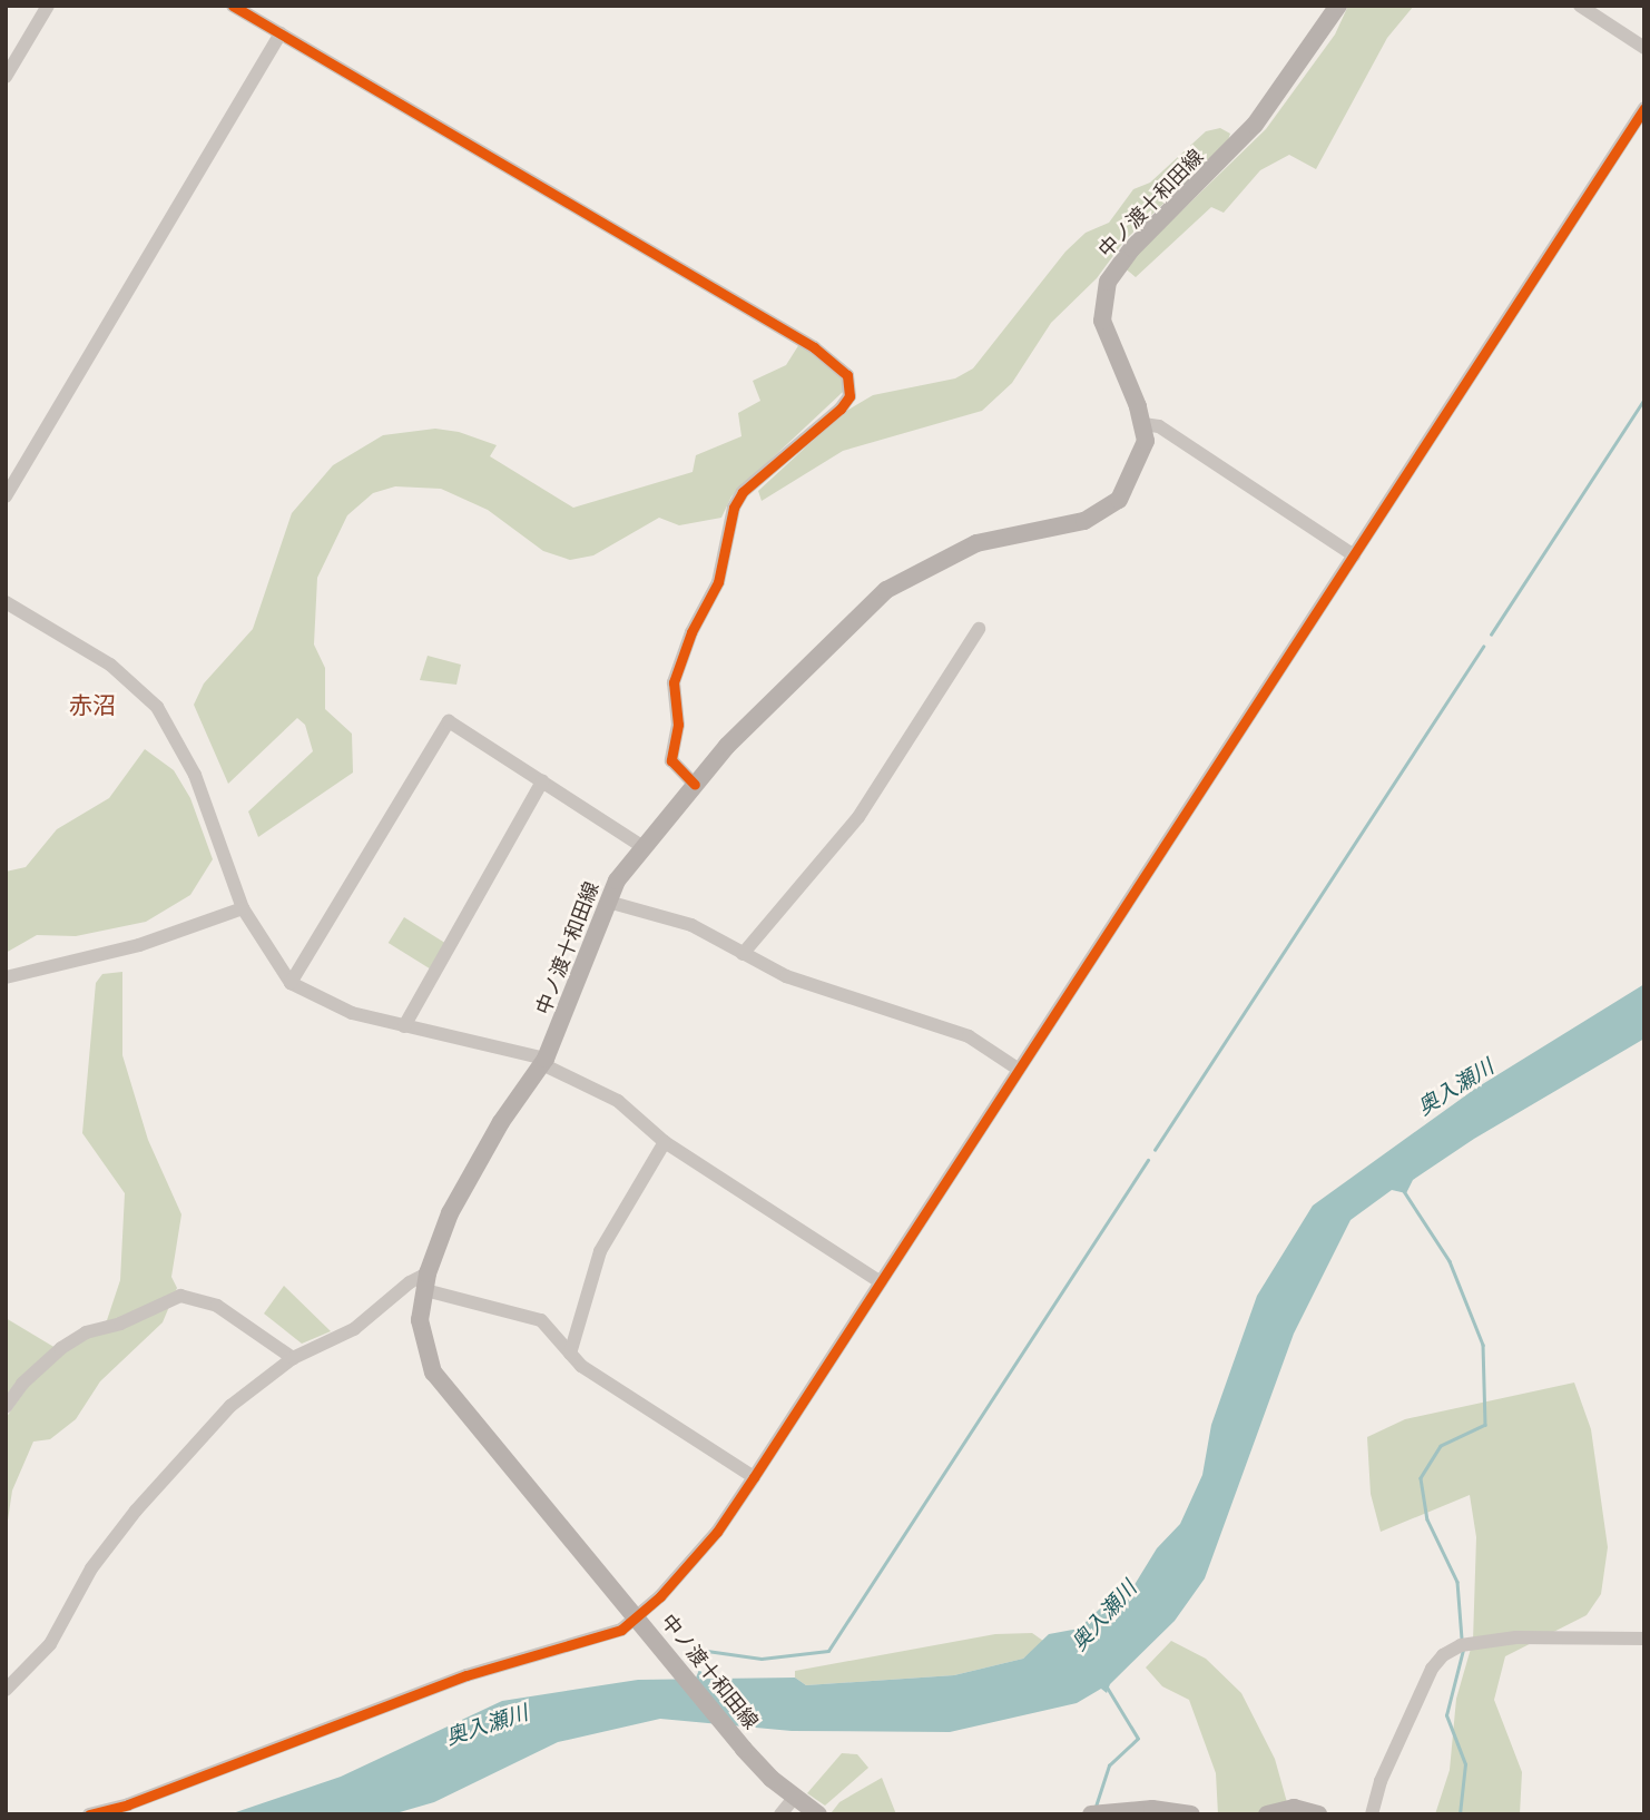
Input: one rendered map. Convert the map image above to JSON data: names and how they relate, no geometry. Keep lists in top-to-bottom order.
{
  "streets": {
    "main road": ["中ノ渡十和田線"]
  },
  "districts": ["赤沼"],
  "water": ["奥入瀬川"]
}
